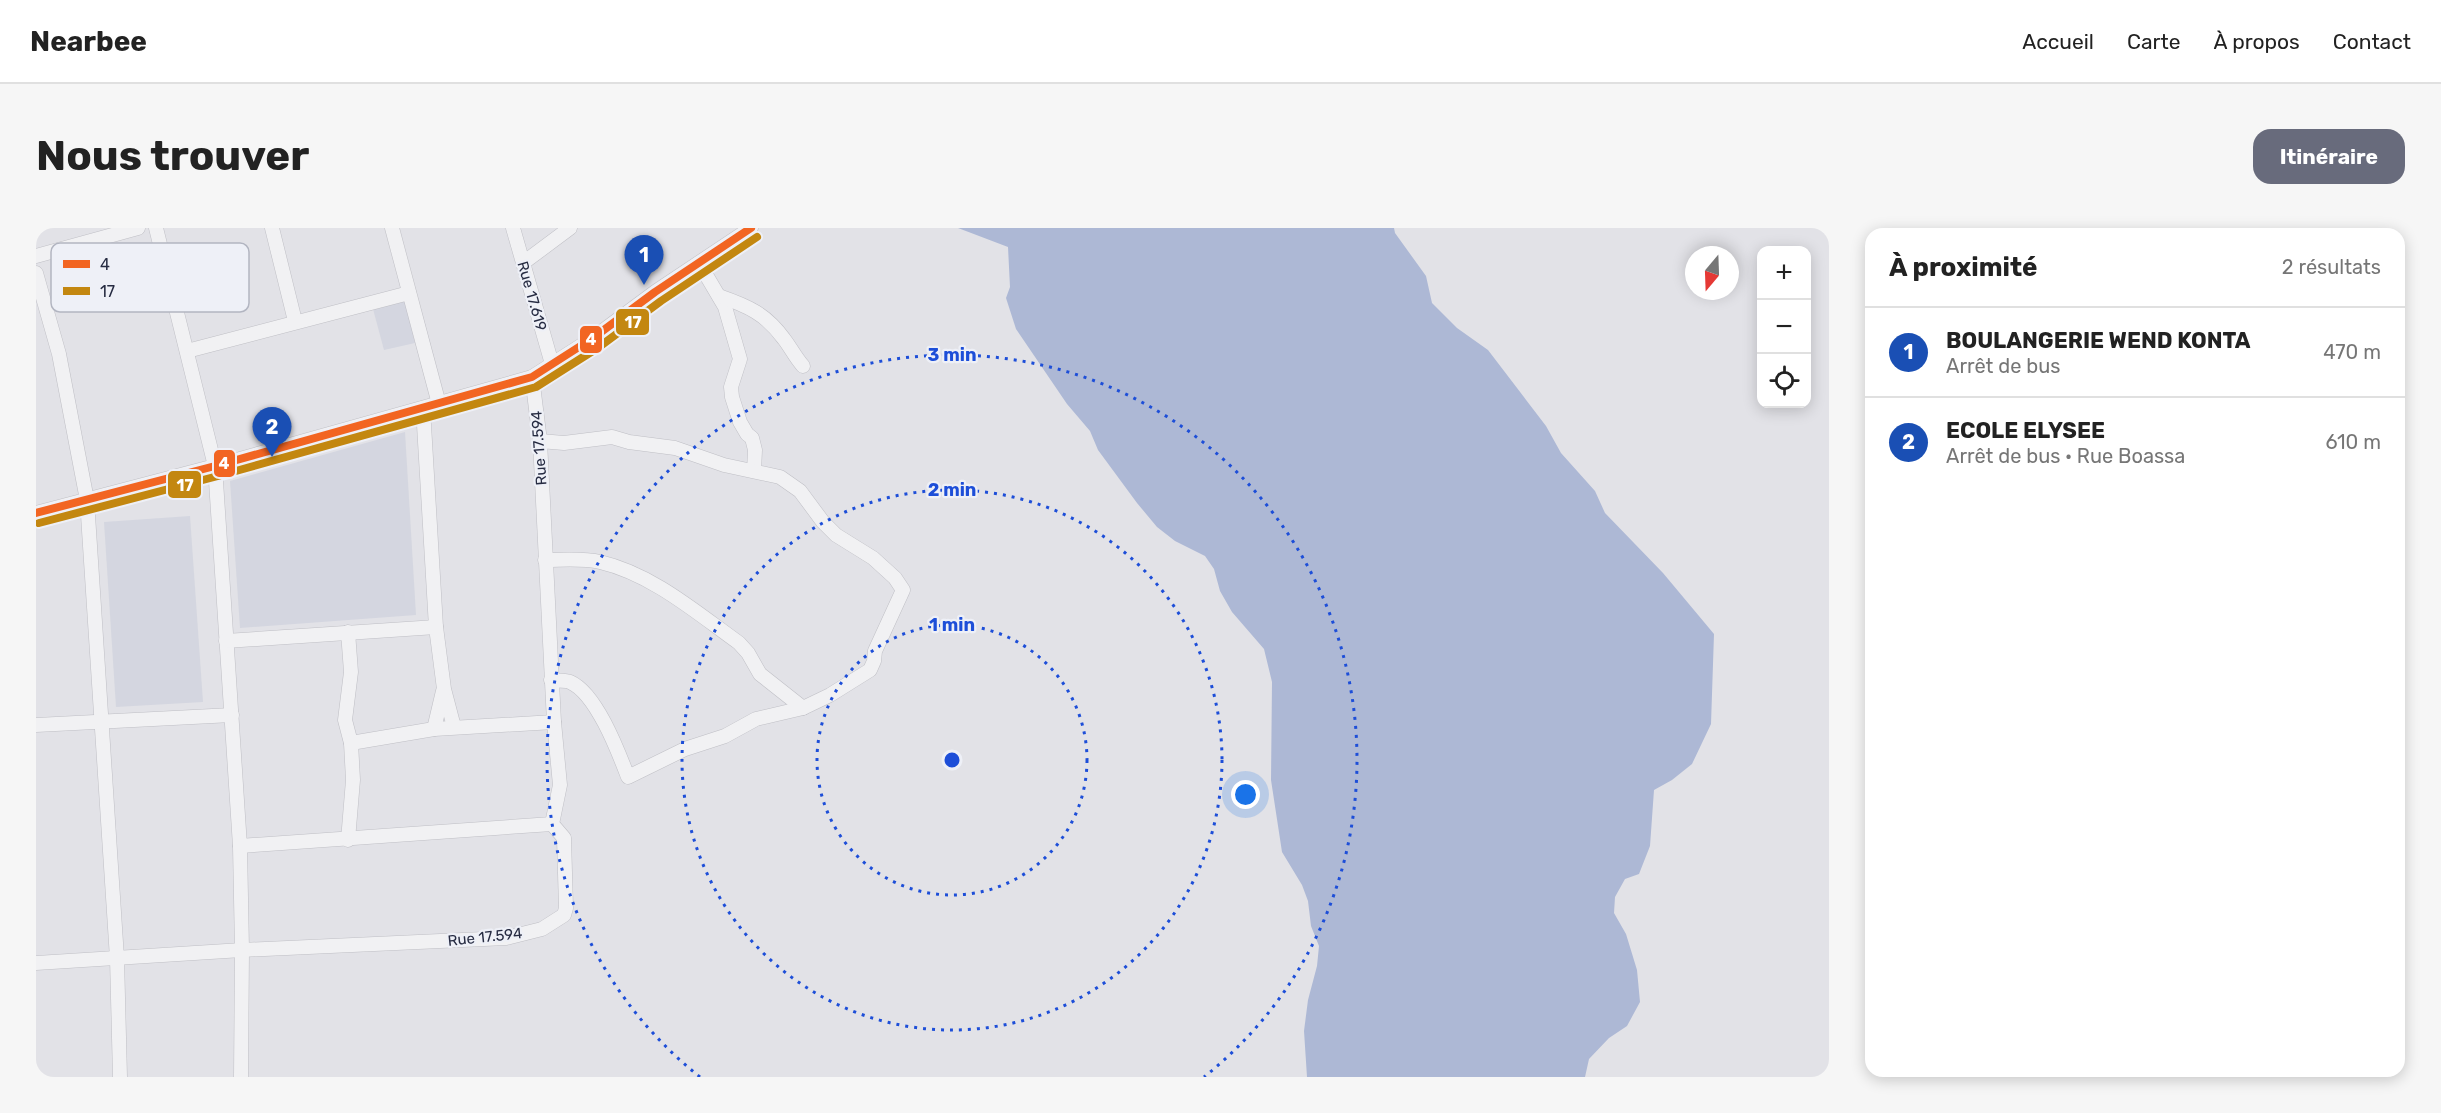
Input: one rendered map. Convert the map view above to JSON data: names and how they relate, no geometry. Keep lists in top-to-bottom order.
{
  "streets": {
    "street": ["Rue 17.619", "Rue 17.594"]
  },
  "lines": ["transit line 4", "transit line 17"],
  "legend": ["4", "17"],
  "north": "bottom",
  "page": {
    "header": "Nearbee",
    "nav": [
      "Accueil",
      "Carte",
      "À propos",
      "Contact"
    ],
    "buttons": "Itinéraire",
    "title": "Nous trouver",
    "heading": ["À proximité", "2 résultats"],
    "pins": ["1", "2"],
    "map_buttons": ["+", "−"],
    "list": [
      {
        "mark": "1",
        "name": "BOULANGERIE WEND KONTA",
        "note": "Arrêt de bus",
        "value": "470 m"
      },
      {
        "mark": "2",
        "name": "ECOLE ELYSEE",
        "note": "Arrêt de bus · Rue Boassa",
        "value": "610 m"
      }
    ]
  },
  "rings": ["3 min", "2 min", "1 min"]
}
